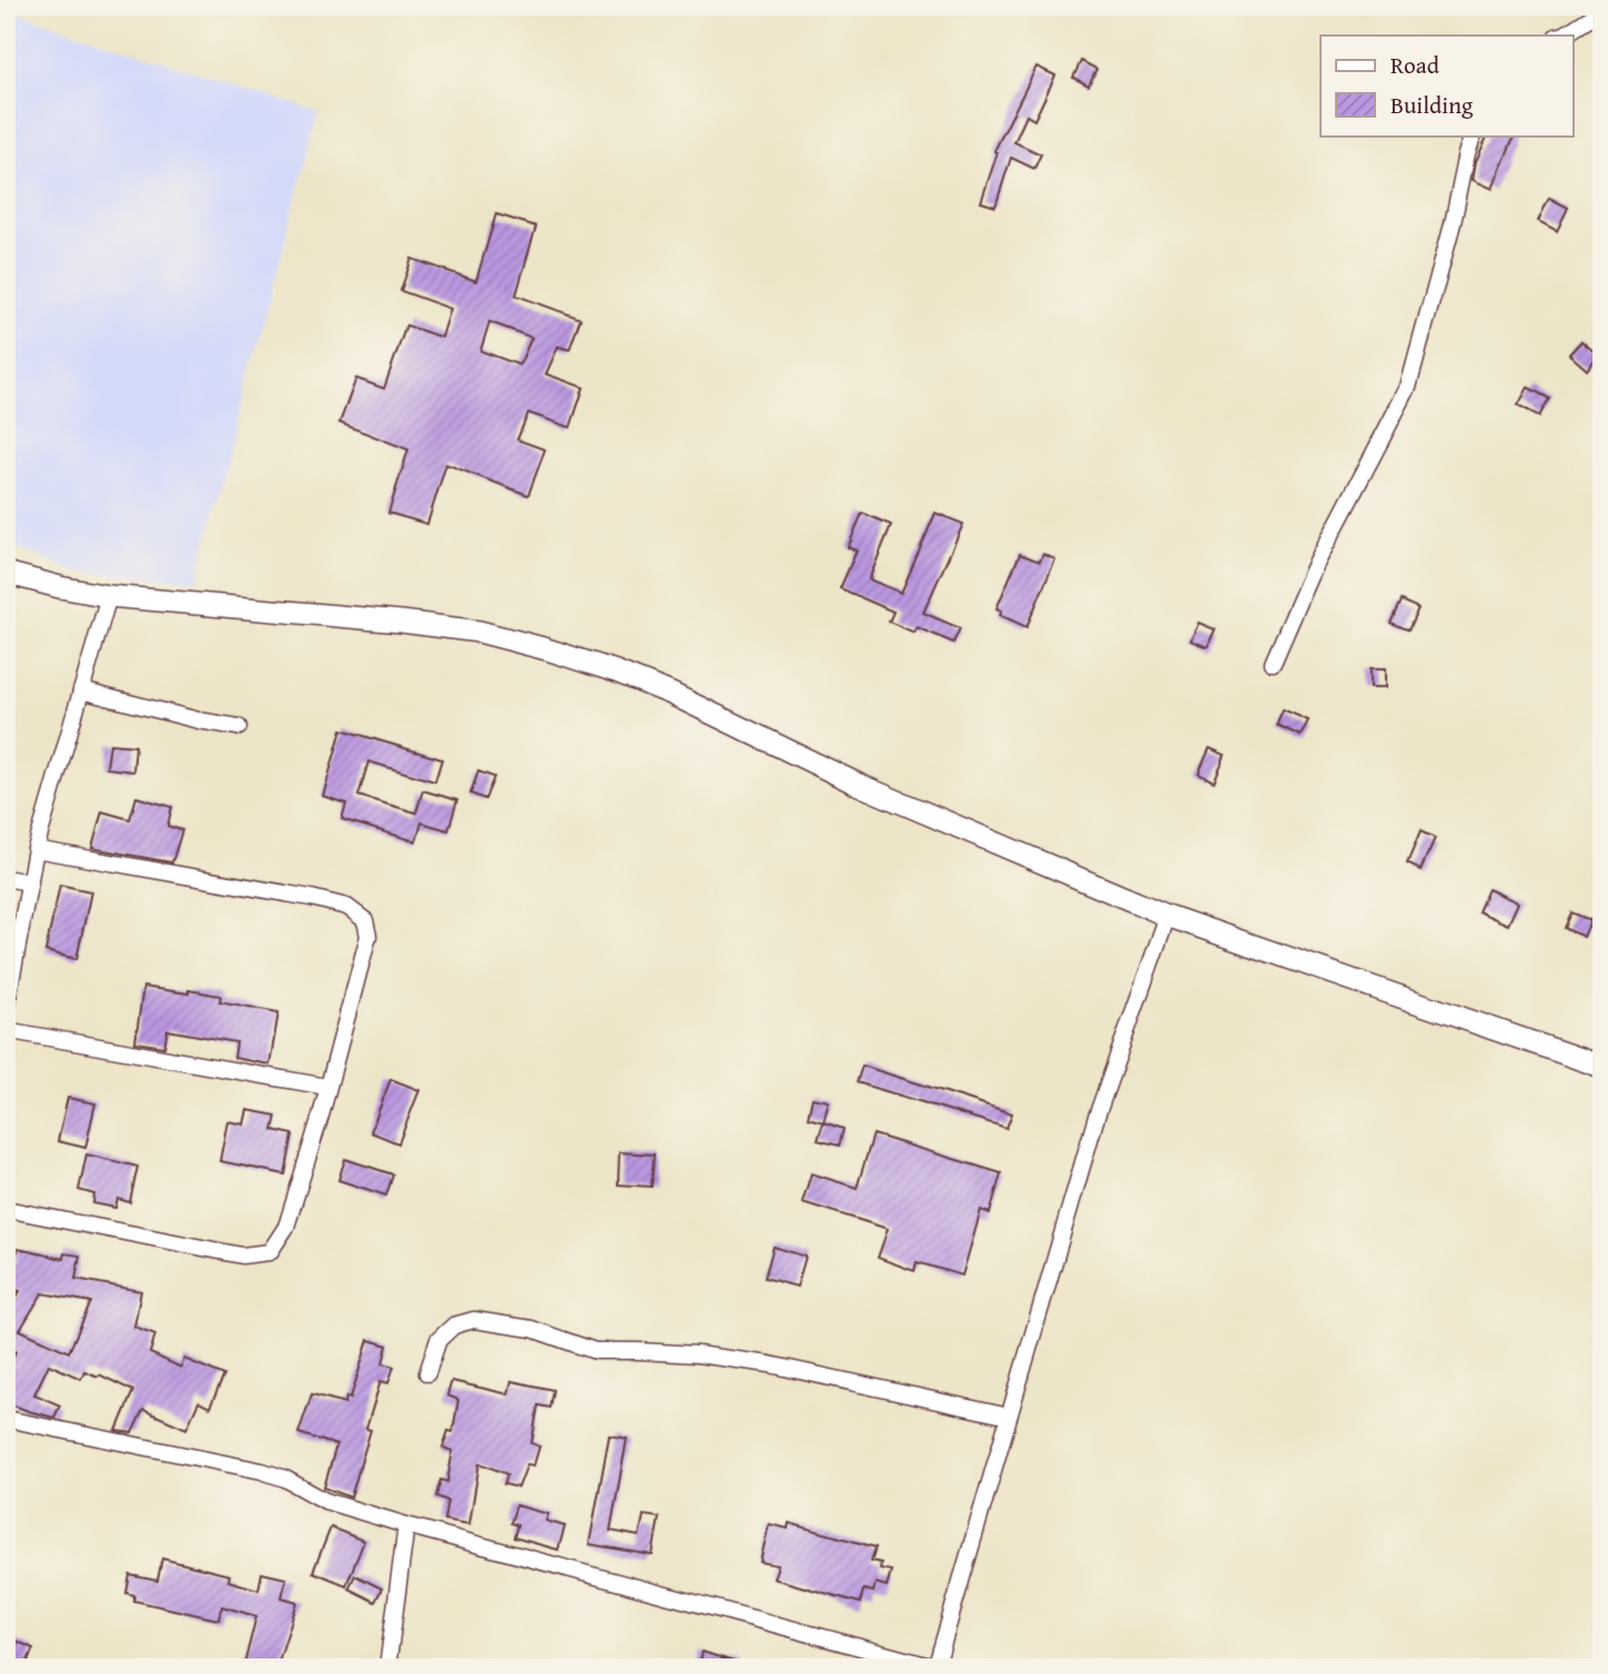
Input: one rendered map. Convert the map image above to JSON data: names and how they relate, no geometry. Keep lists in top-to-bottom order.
{
  "legend": ["Road", "Building"]
}
